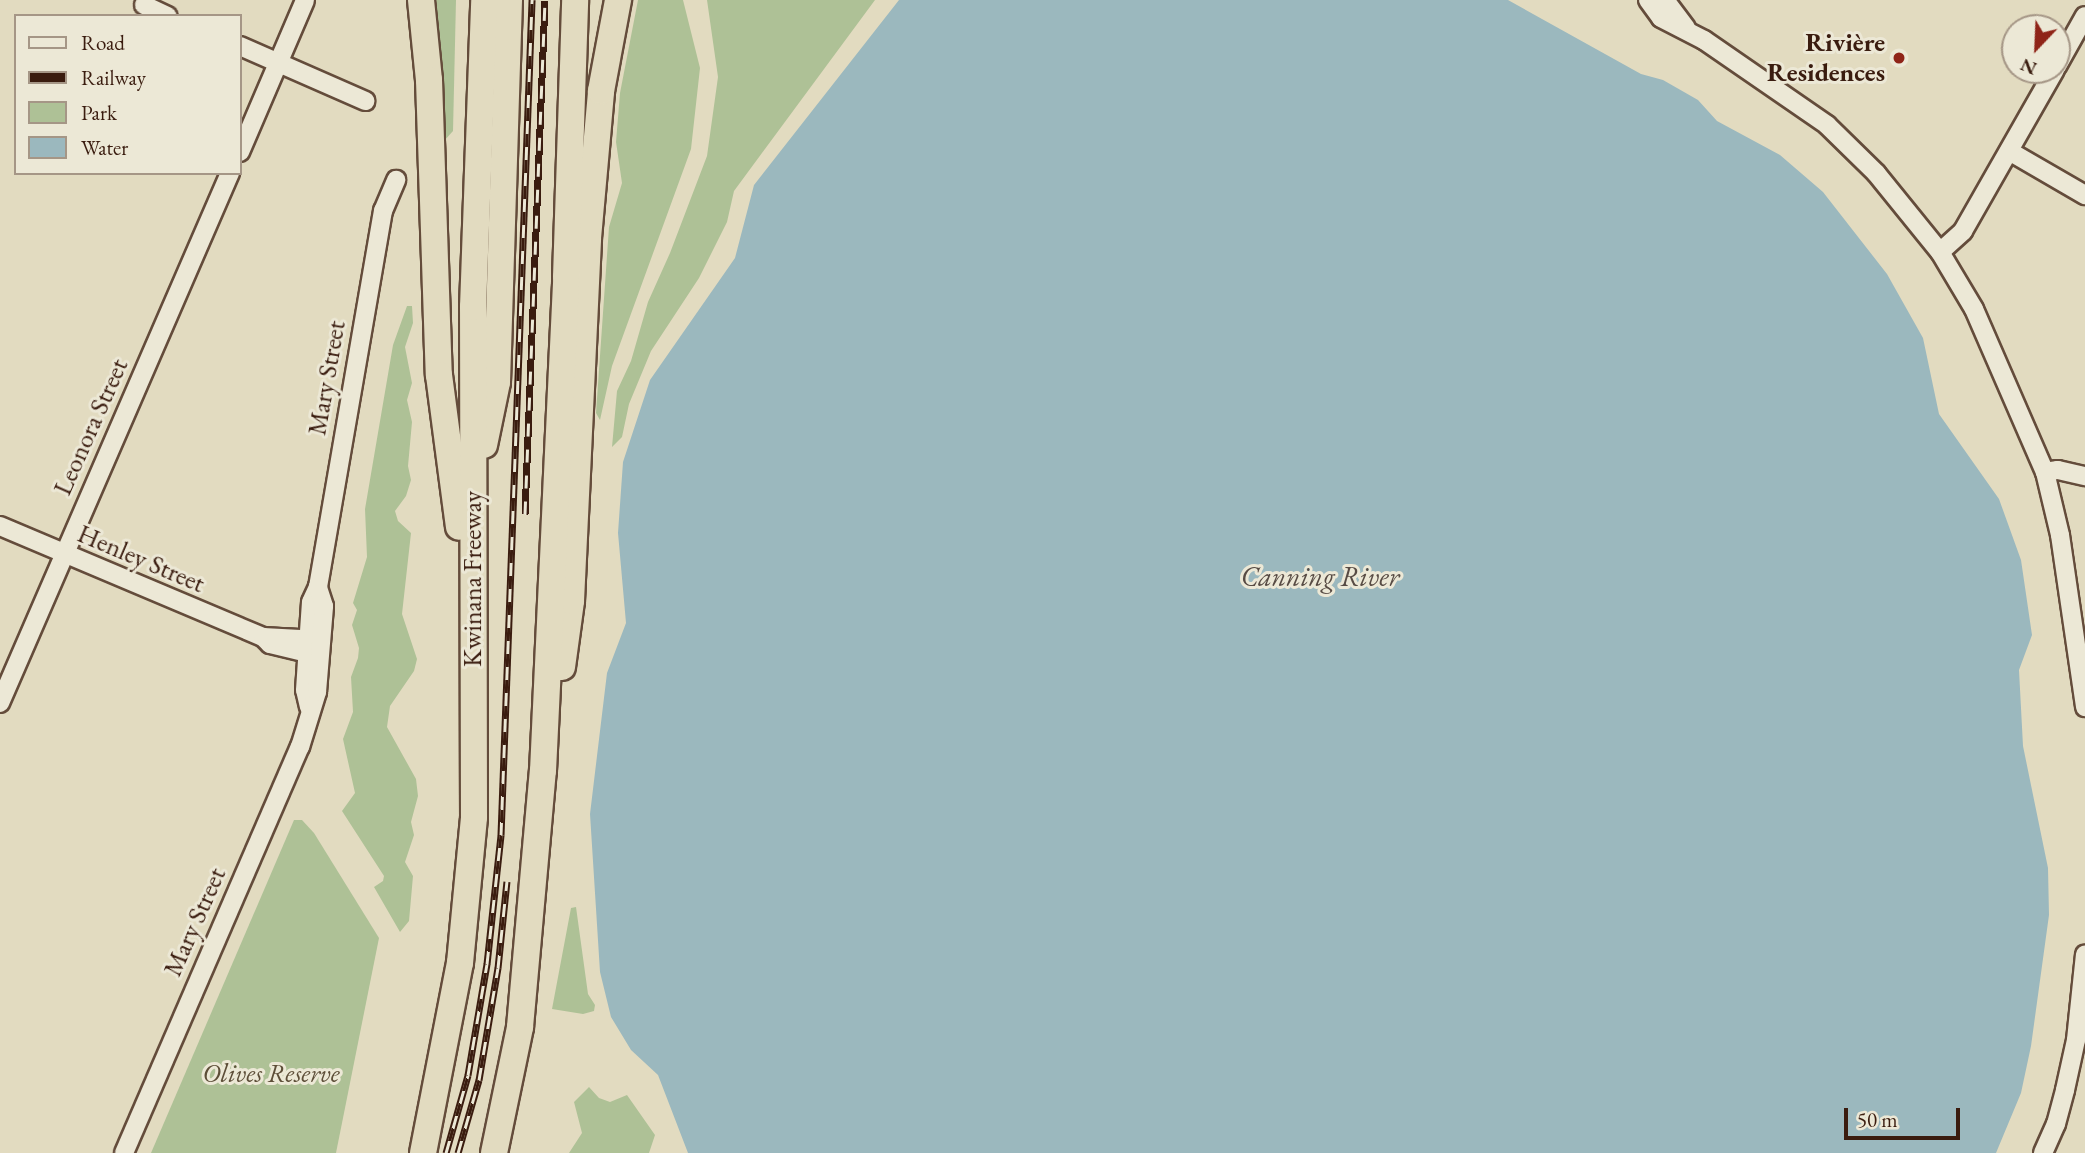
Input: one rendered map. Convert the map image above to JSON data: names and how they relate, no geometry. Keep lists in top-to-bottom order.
{
  "streets": {
    "highway": ["Kwinana Freeway"],
    "street": ["Mary Street", "Leonora Street", "Henley Street"]
  },
  "crossings": [
    ["Mary Street", "Henley Street"],
    ["Leonora Street", "Henley Street"]
  ],
  "water": ["Canning River"],
  "parks": ["Olives Reserve"],
  "places": ["Rivière Residences"],
  "legend": [
    "Road",
    "Railway",
    "Park",
    "Water"
  ],
  "scale_bar": "50 m",
  "north": "bottom left"
}
